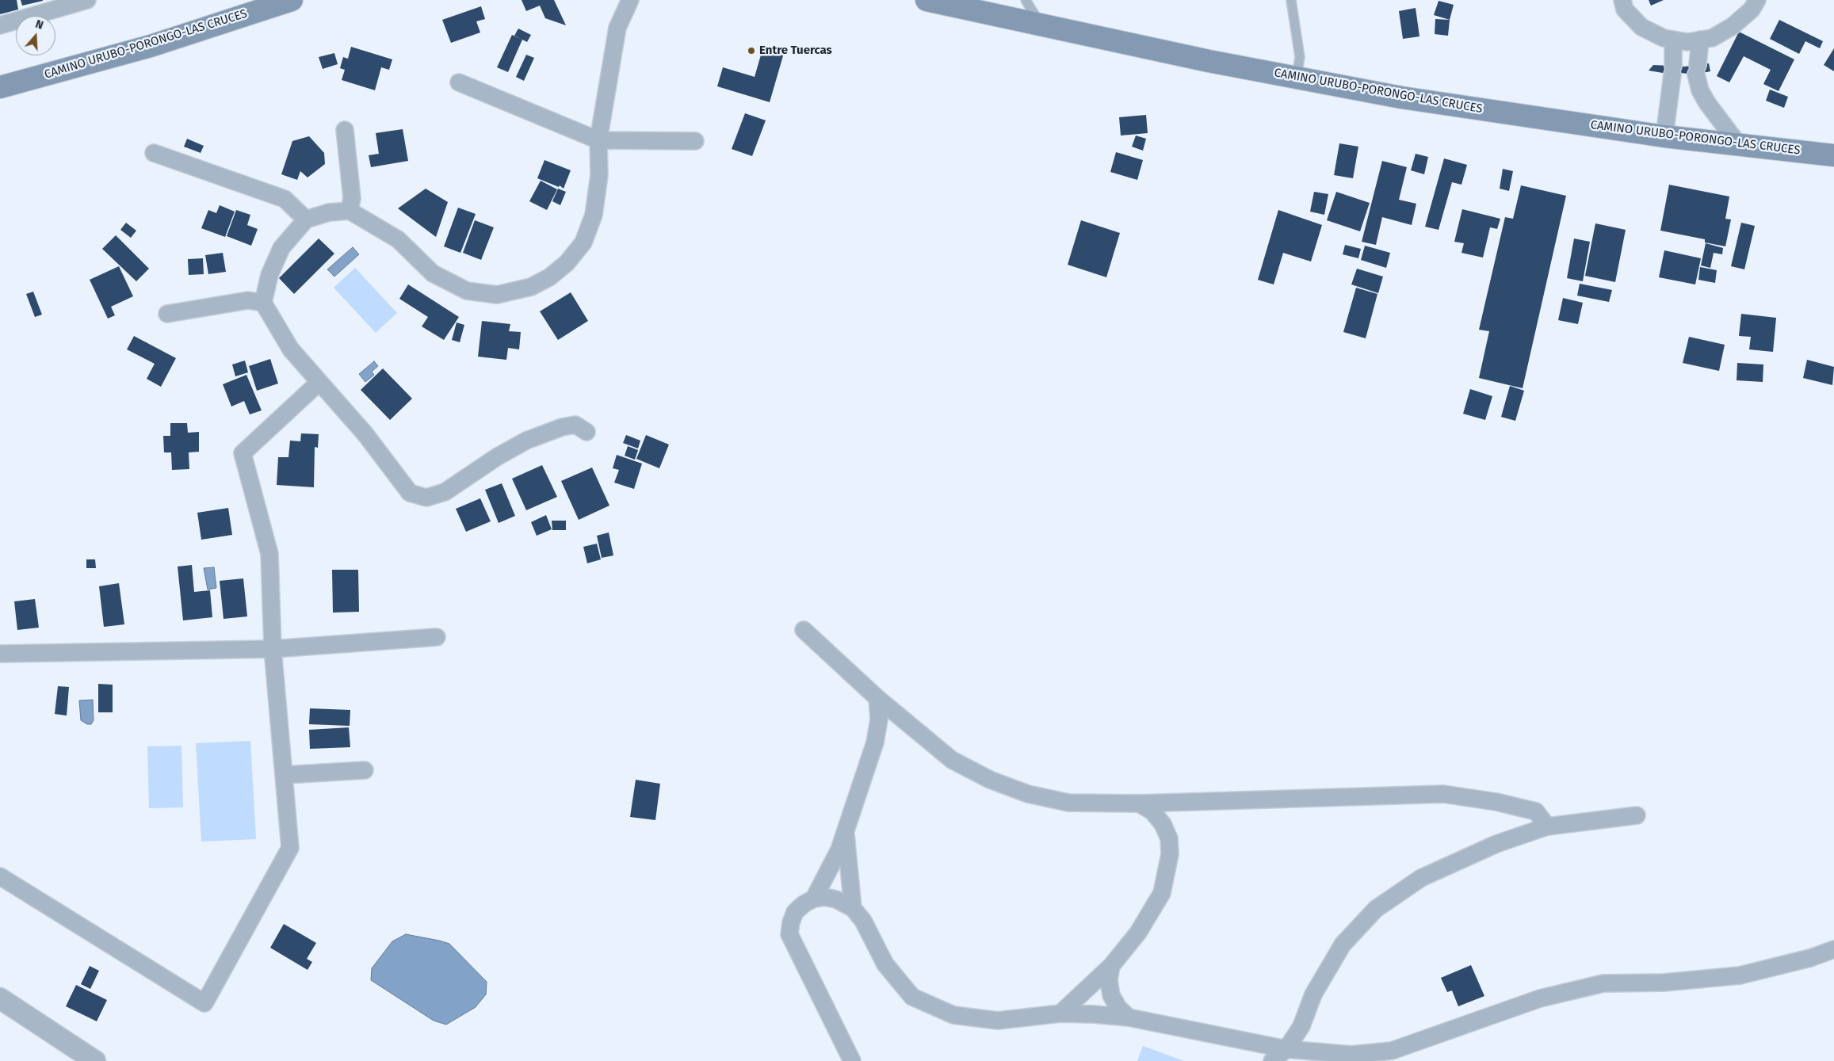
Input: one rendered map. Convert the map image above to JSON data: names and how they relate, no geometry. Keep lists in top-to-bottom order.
{
  "streets": {
    "main road": ["CAMINO URUBO-PORONGO-LAS CRUCES"]
  },
  "places": ["Entre Tuercas"],
  "north": "top"
}
